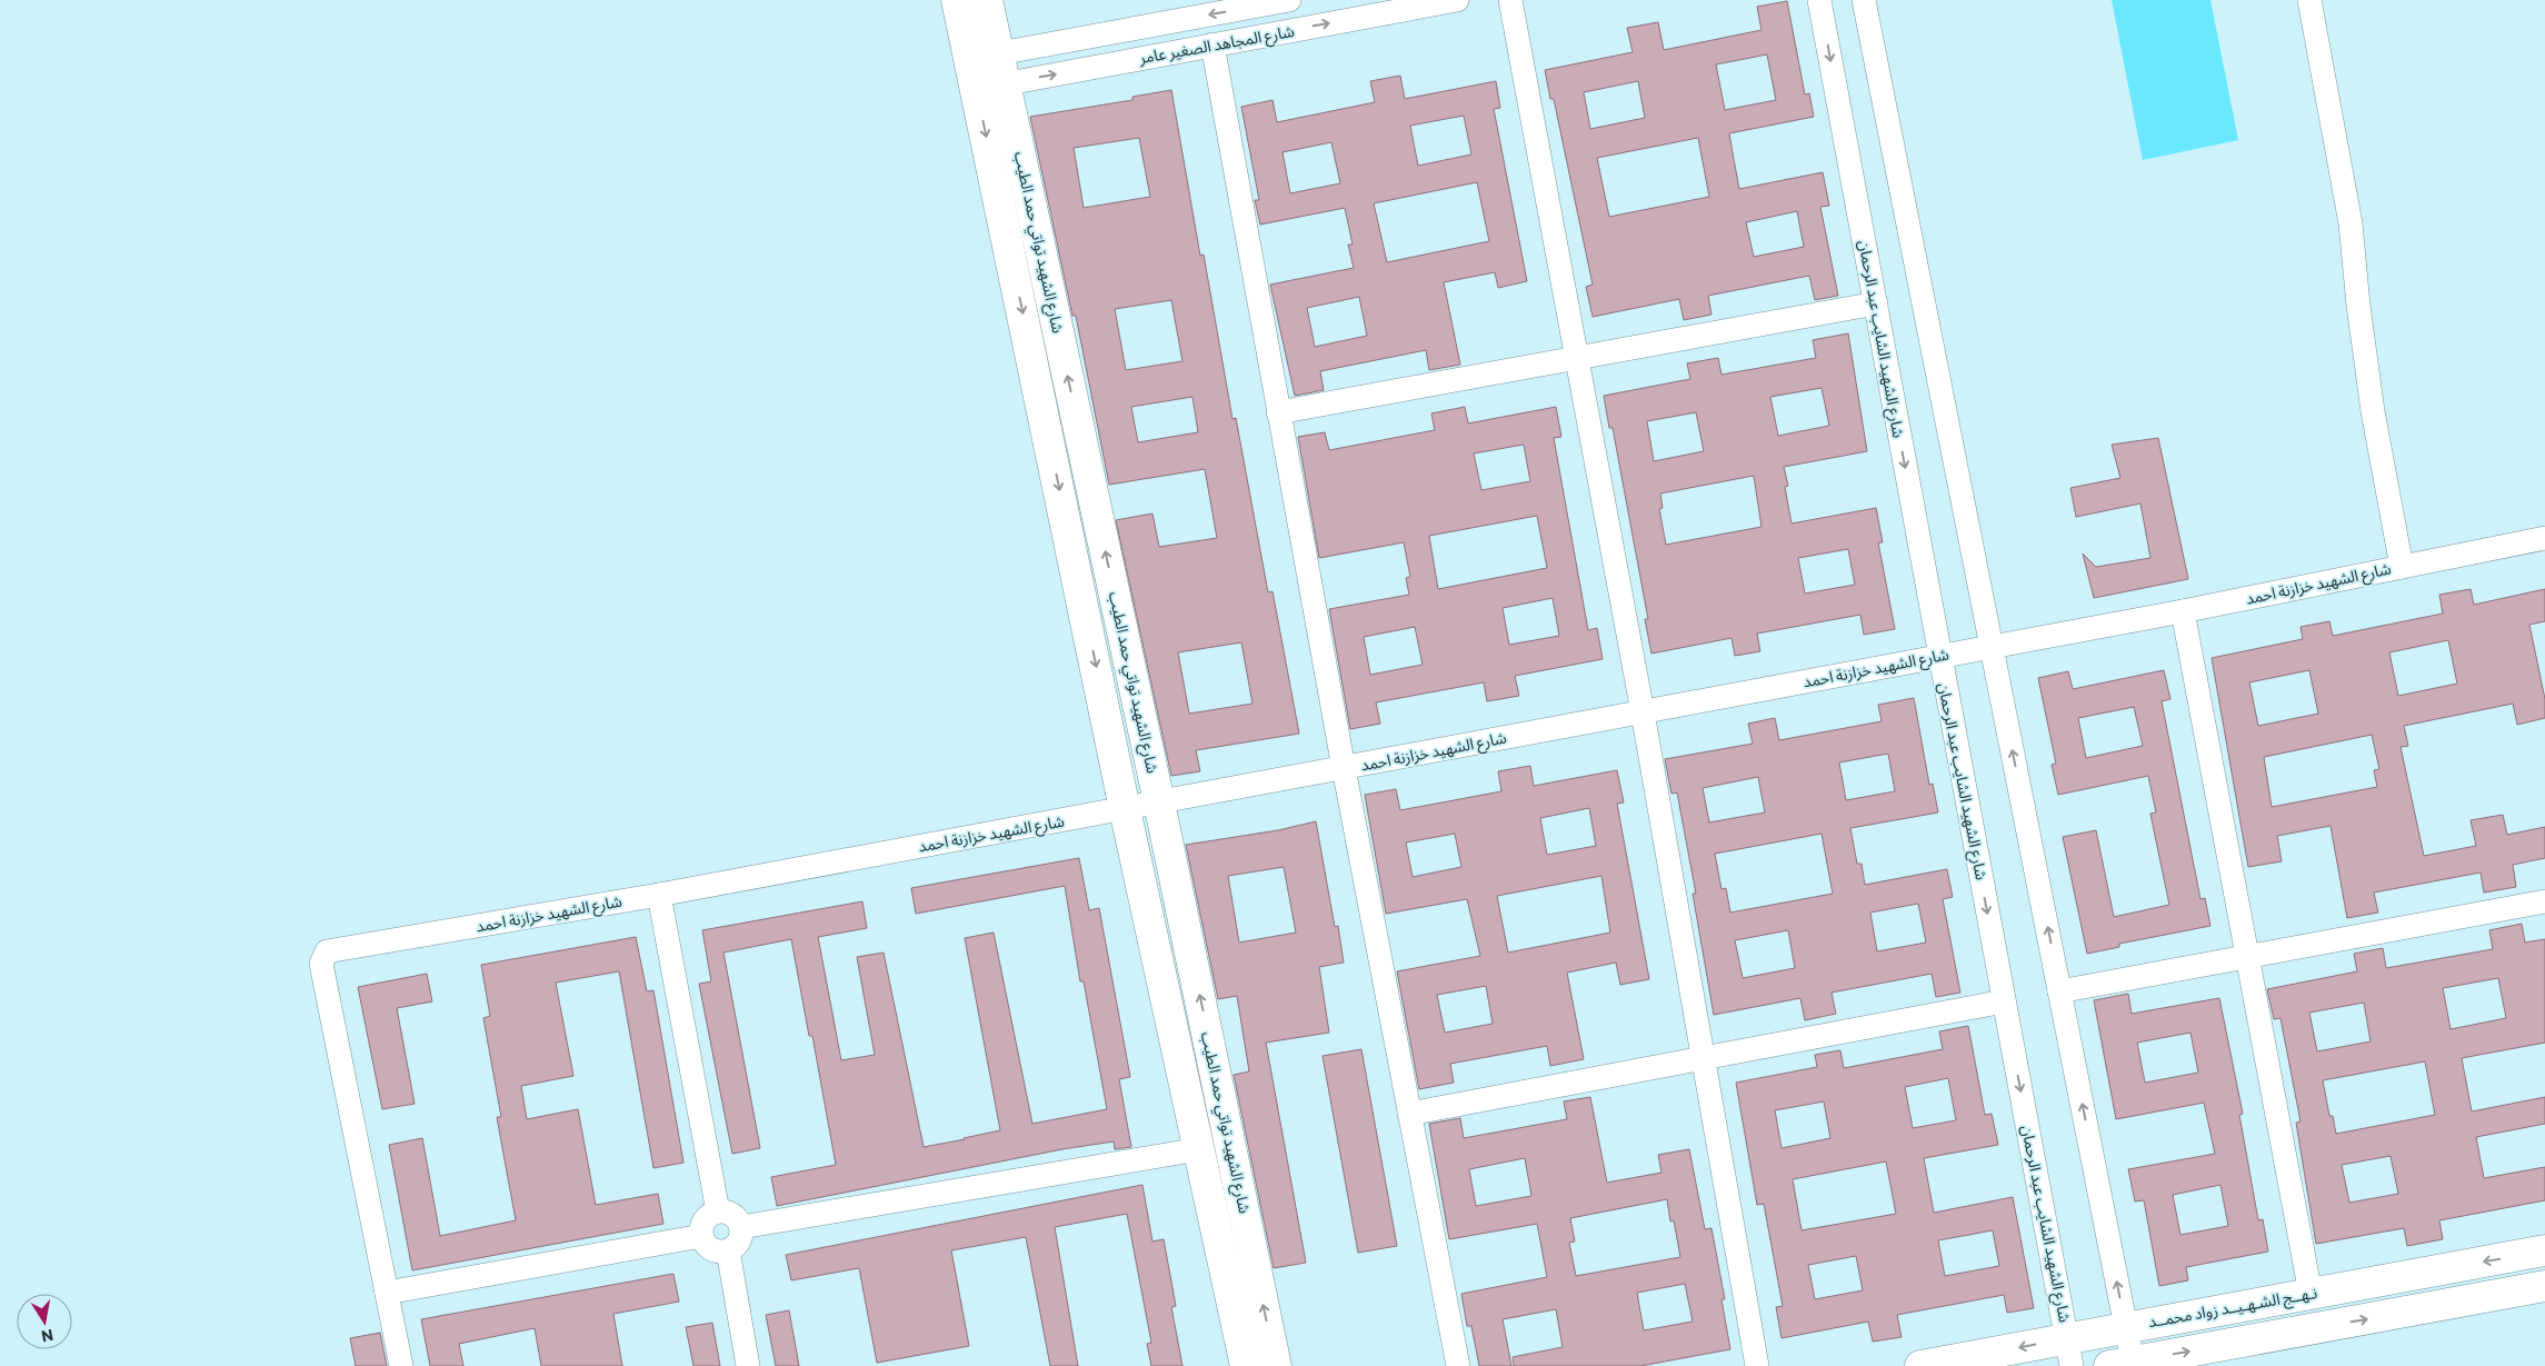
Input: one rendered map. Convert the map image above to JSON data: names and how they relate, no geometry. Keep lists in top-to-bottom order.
{
  "streets": {
    "street": [
      "شارع المجاهد الصغير عامر",
      "شارع الشهيد تواتي حمد الطيب",
      "شارع الشهيد الشايب عبد الرحمان",
      "شارع الشهيد خزازنة احمد",
      "نـهــج الشـهـيــد زواد محمــد"
    ]
  },
  "crossings": [
    ["شارع المجاهد الصغير عامر", "شارع الشهيد تواتي حمد الطيب"],
    ["شارع الشهيد تواتي حمد الطيب", "شارع الشهيد خزازنة احمد"],
    ["شارع الشهيد الشايب عبد الرحمان", "شارع الشهيد خزازنة احمد"],
    ["شارع الشهيد الشايب عبد الرحمان", "نـهــج الشـهـيــد زواد محمــد"]
  ],
  "north": "bottom"
}
